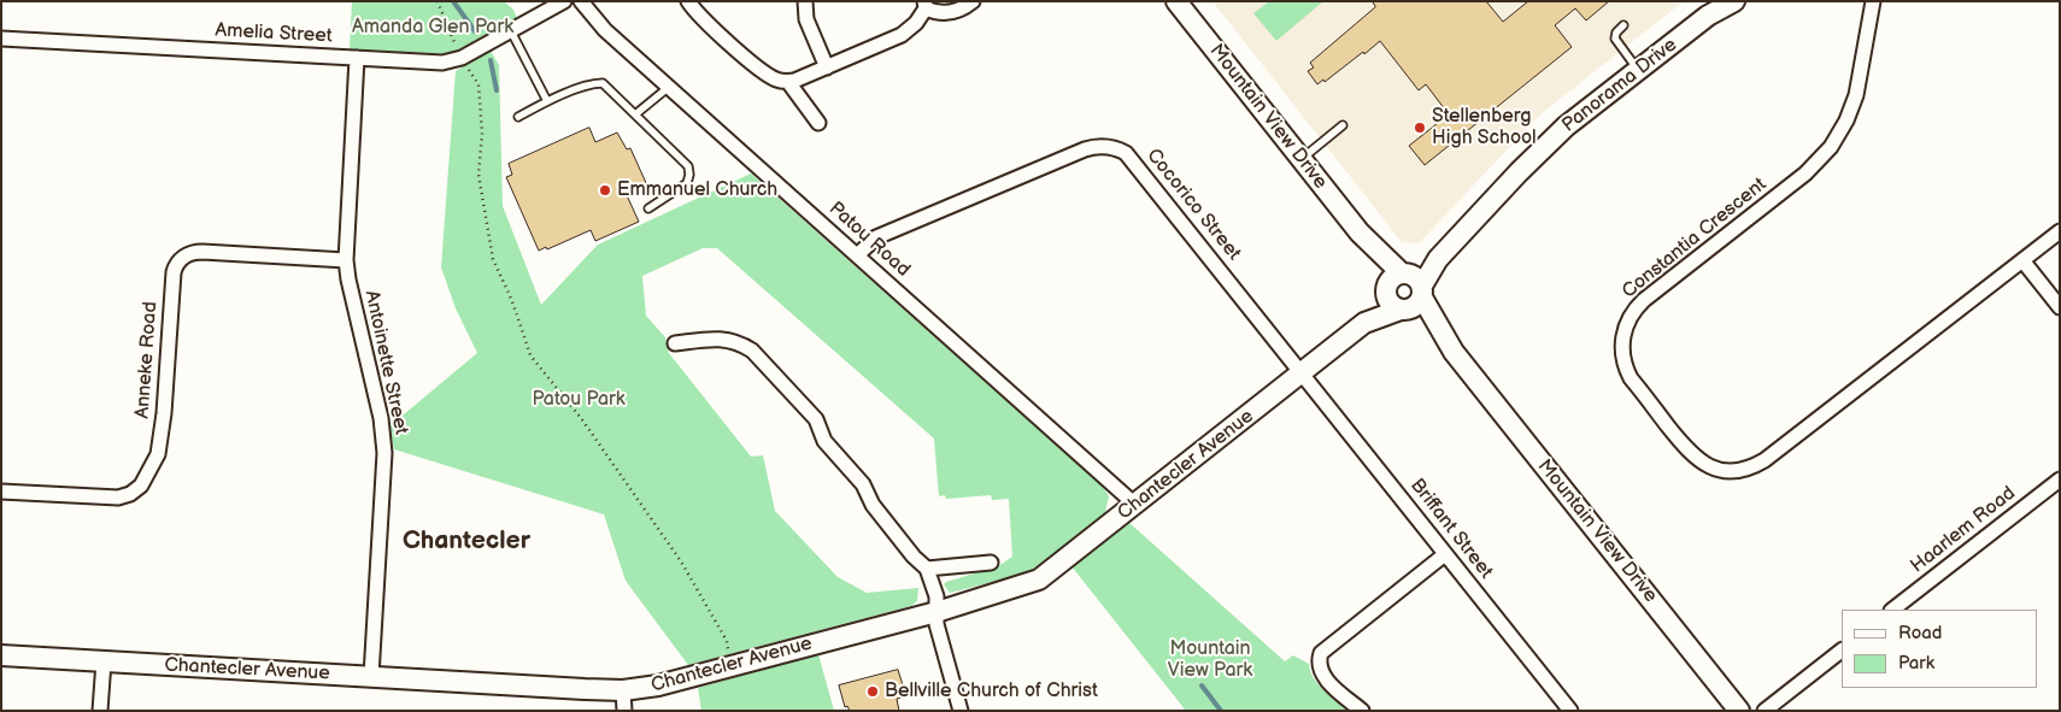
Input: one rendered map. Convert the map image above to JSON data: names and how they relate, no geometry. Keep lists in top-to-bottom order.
{
  "streets": {
    "street": [
      "Amelia Street",
      "Panorama Drive",
      "Mountain View Drive",
      "Cocorico Street",
      "Constantia Crescent",
      "Patou Road",
      "Anneke Road",
      "Antoinette Street",
      "Chantecler Avenue",
      "Briffant Street",
      "Haarlem Road"
    ]
  },
  "crossings": [
    ["Amelia Street", "Antoinette Street"],
    ["Panorama Drive", "Mountain View Drive"],
    ["Panorama Drive", "Chantecler Avenue"],
    ["Mountain View Drive", "Chantecler Avenue"],
    ["Cocorico Street", "Patou Road"],
    ["Cocorico Street", "Chantecler Avenue"],
    ["Cocorico Street", "Briffant Street"],
    ["Patou Road", "Chantecler Avenue"],
    ["Anneke Road", "Antoinette Street"],
    ["Antoinette Street", "Chantecler Avenue"],
    ["Chantecler Avenue", "Briffant Street"]
  ],
  "districts": ["Chantecler"],
  "parks": ["Amanda Glen Park", "Patou Park", "Mountain View Park"],
  "places": ["Stellenberg High School", "Emmanuel Church", "Bellville Church of Christ"],
  "legend": ["Road", "Park"]
}
